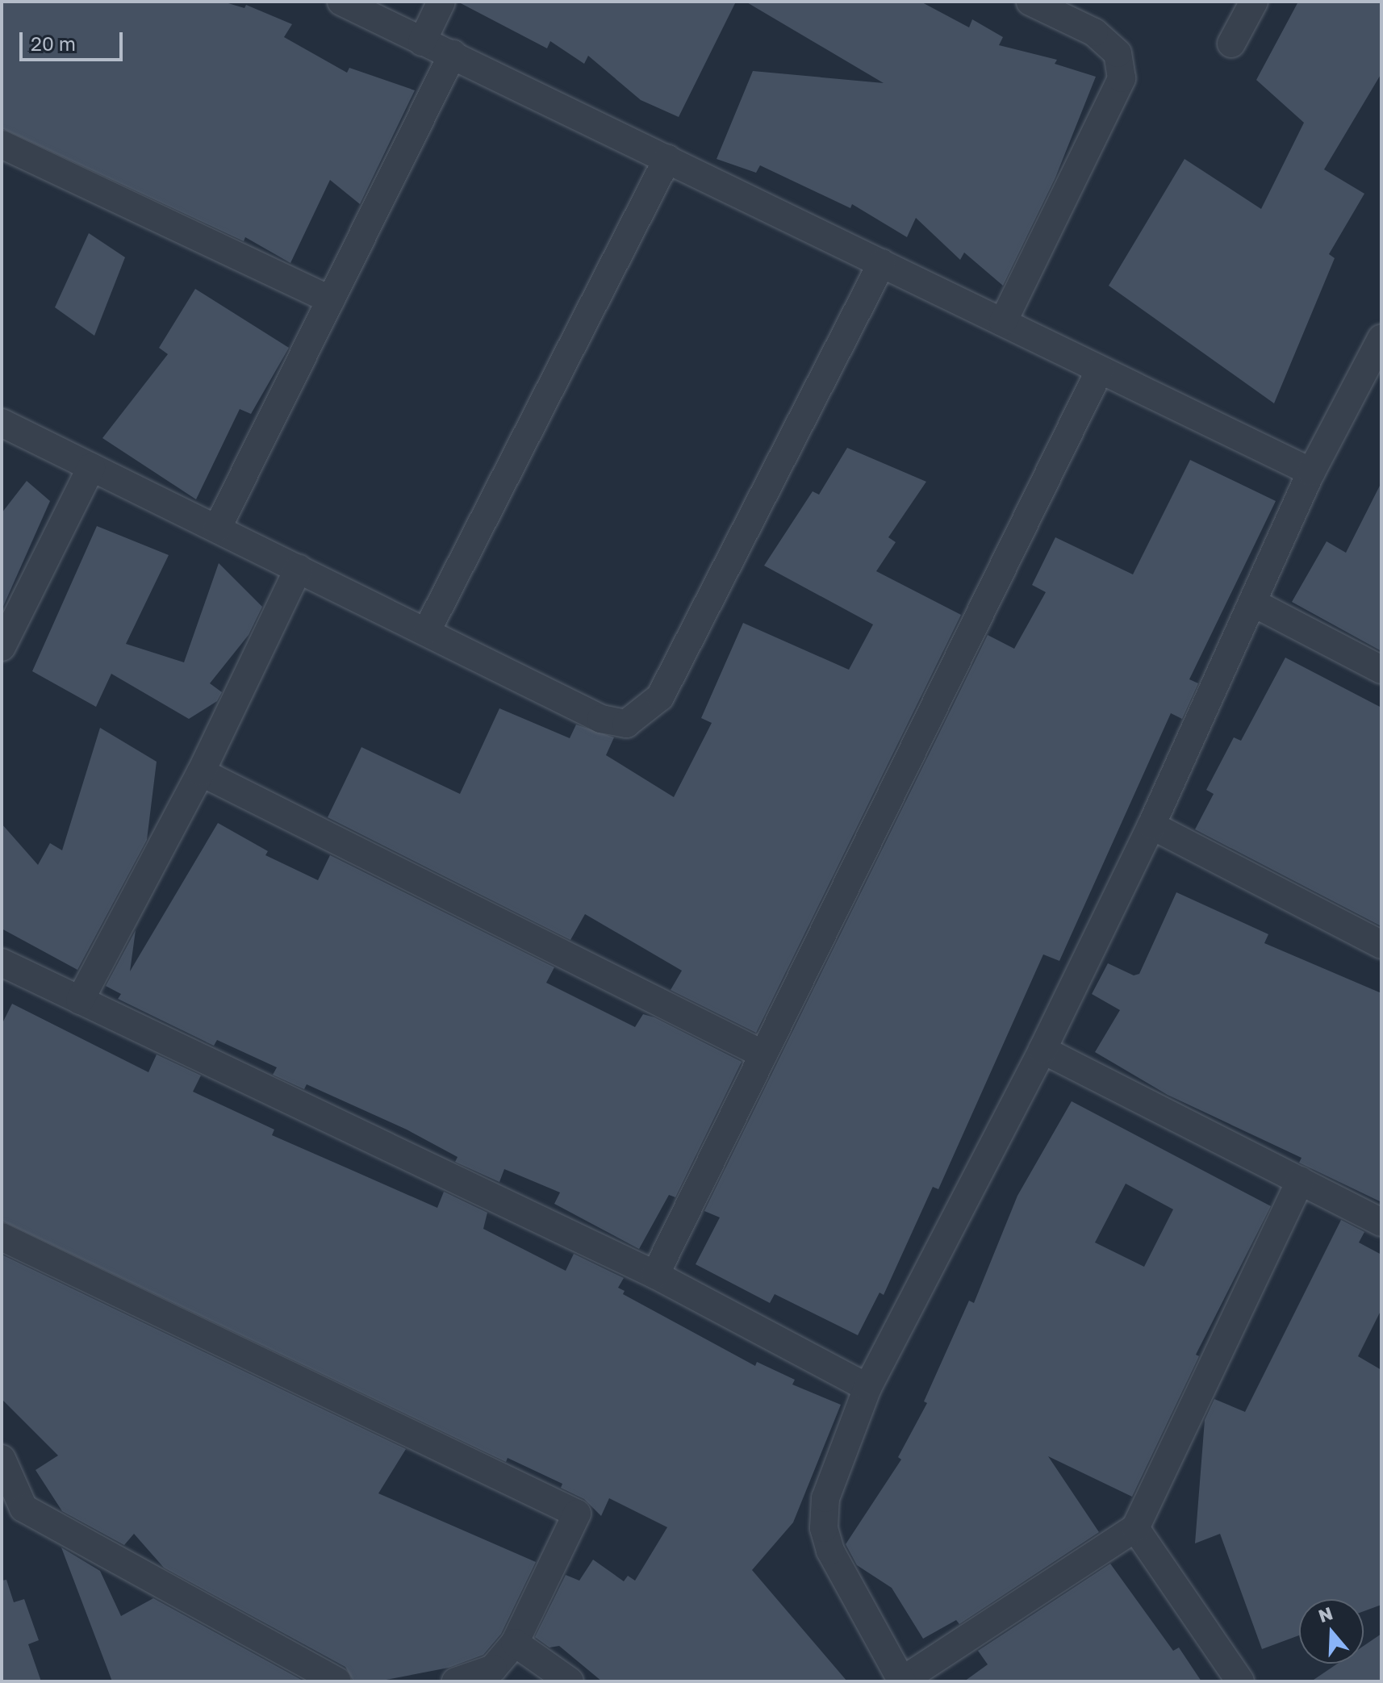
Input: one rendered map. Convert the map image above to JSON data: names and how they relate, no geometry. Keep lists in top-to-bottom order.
{
  "scale_bar": "20 m",
  "north": "top"
}
